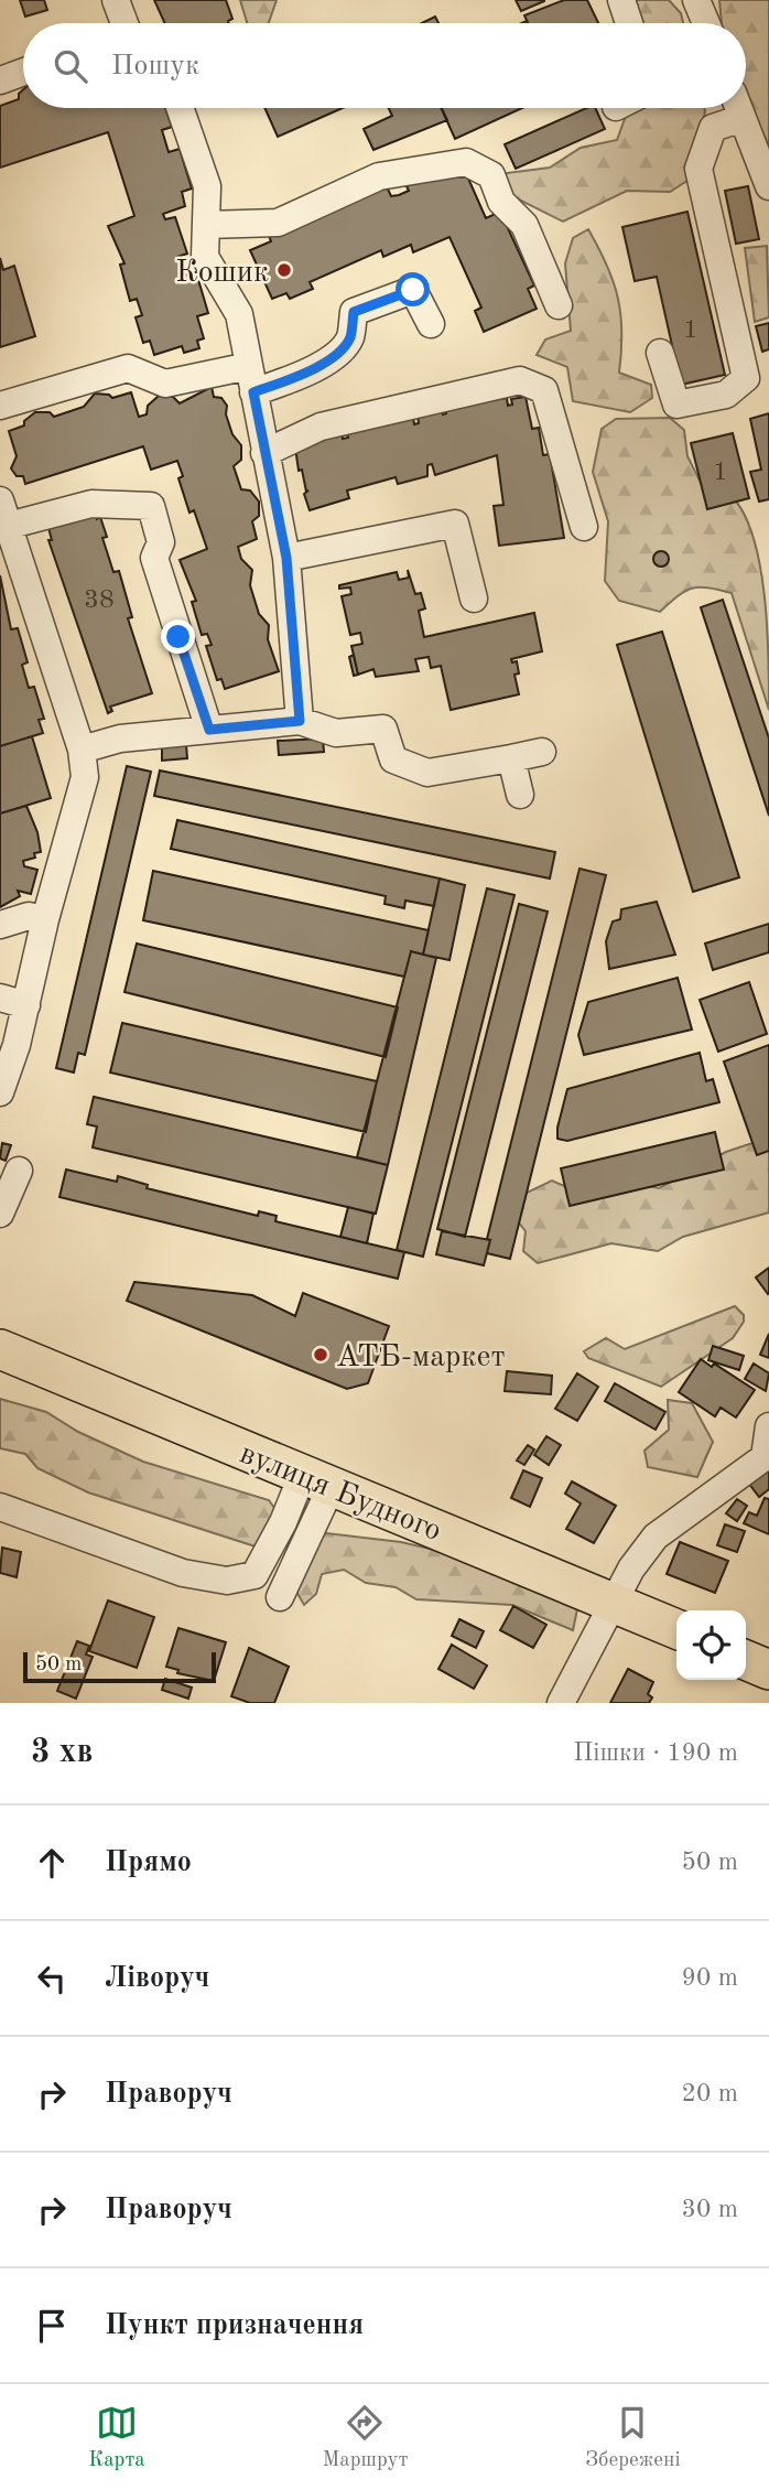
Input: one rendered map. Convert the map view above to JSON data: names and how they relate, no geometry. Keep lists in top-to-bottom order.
{
  "streets": {
    "highway": ["вулиця Будного"]
  },
  "places": ["Кошик", "АТБ-маркет"],
  "house_numbers": ["1", "1", "38"],
  "scale_bar": "50 m",
  "page": {
    "search": "Пошук",
    "scale": "50 m",
    "heading": ["3 хв", "Пішки · 190 m"],
    "list": [
      ["Прямо", "50 m"],
      ["Ліворуч", "90 m"],
      ["Праворуч", "20 m"],
      ["Праворуч", "30 m"],
      "Пункт призначення"
    ],
    "nav": ["Карта", "Маршрут", "Збережені"]
  }
}
